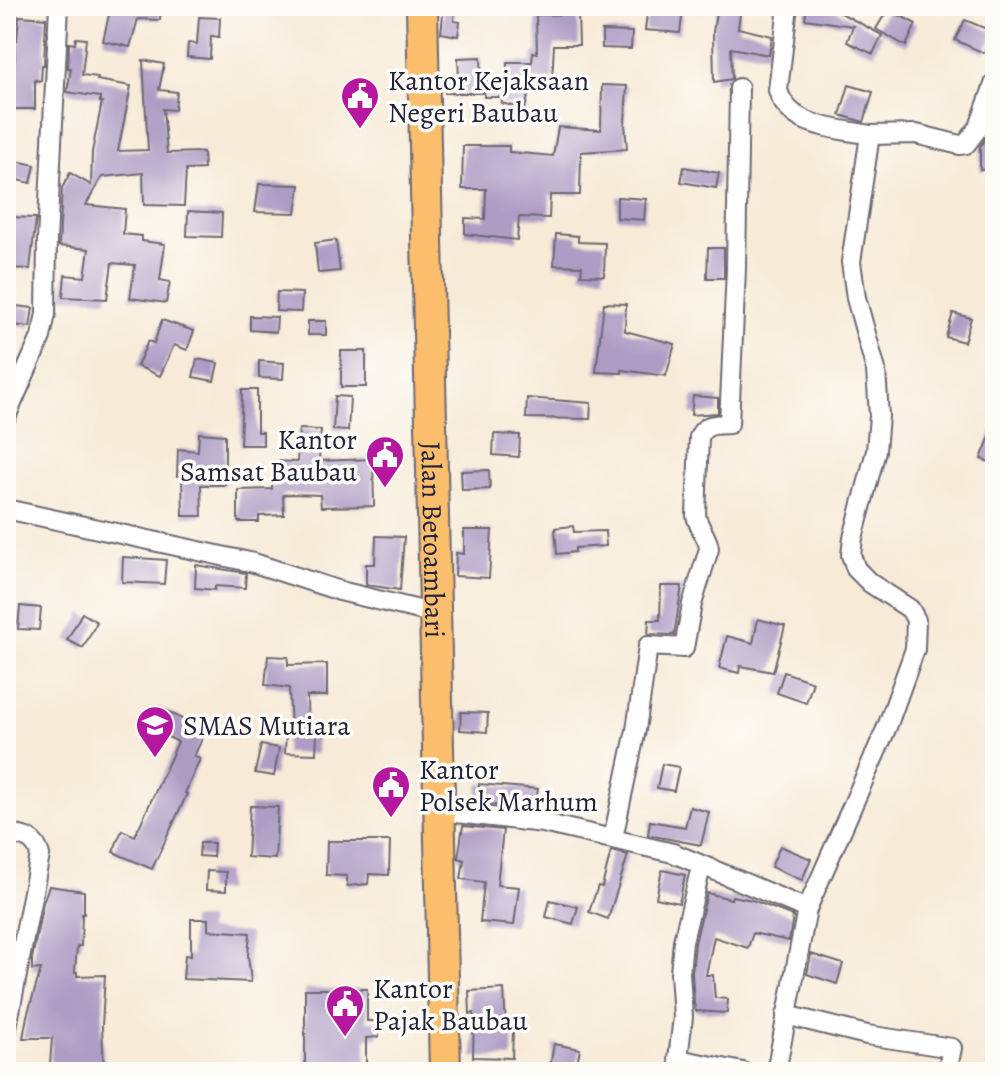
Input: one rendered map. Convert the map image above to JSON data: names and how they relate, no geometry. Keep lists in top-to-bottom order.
{
  "streets": {
    "main road": ["Jalan Betoambari"]
  },
  "places": {
    "public building": [
      "Kantor Kejaksaan Negeri Baubau",
      "Kantor Samsat Baubau",
      "Kantor Polsek Marhum",
      "Kantor Pajak Baubau"
    ],
    "school or university": ["SMAS Mutiara"]
  }
}
